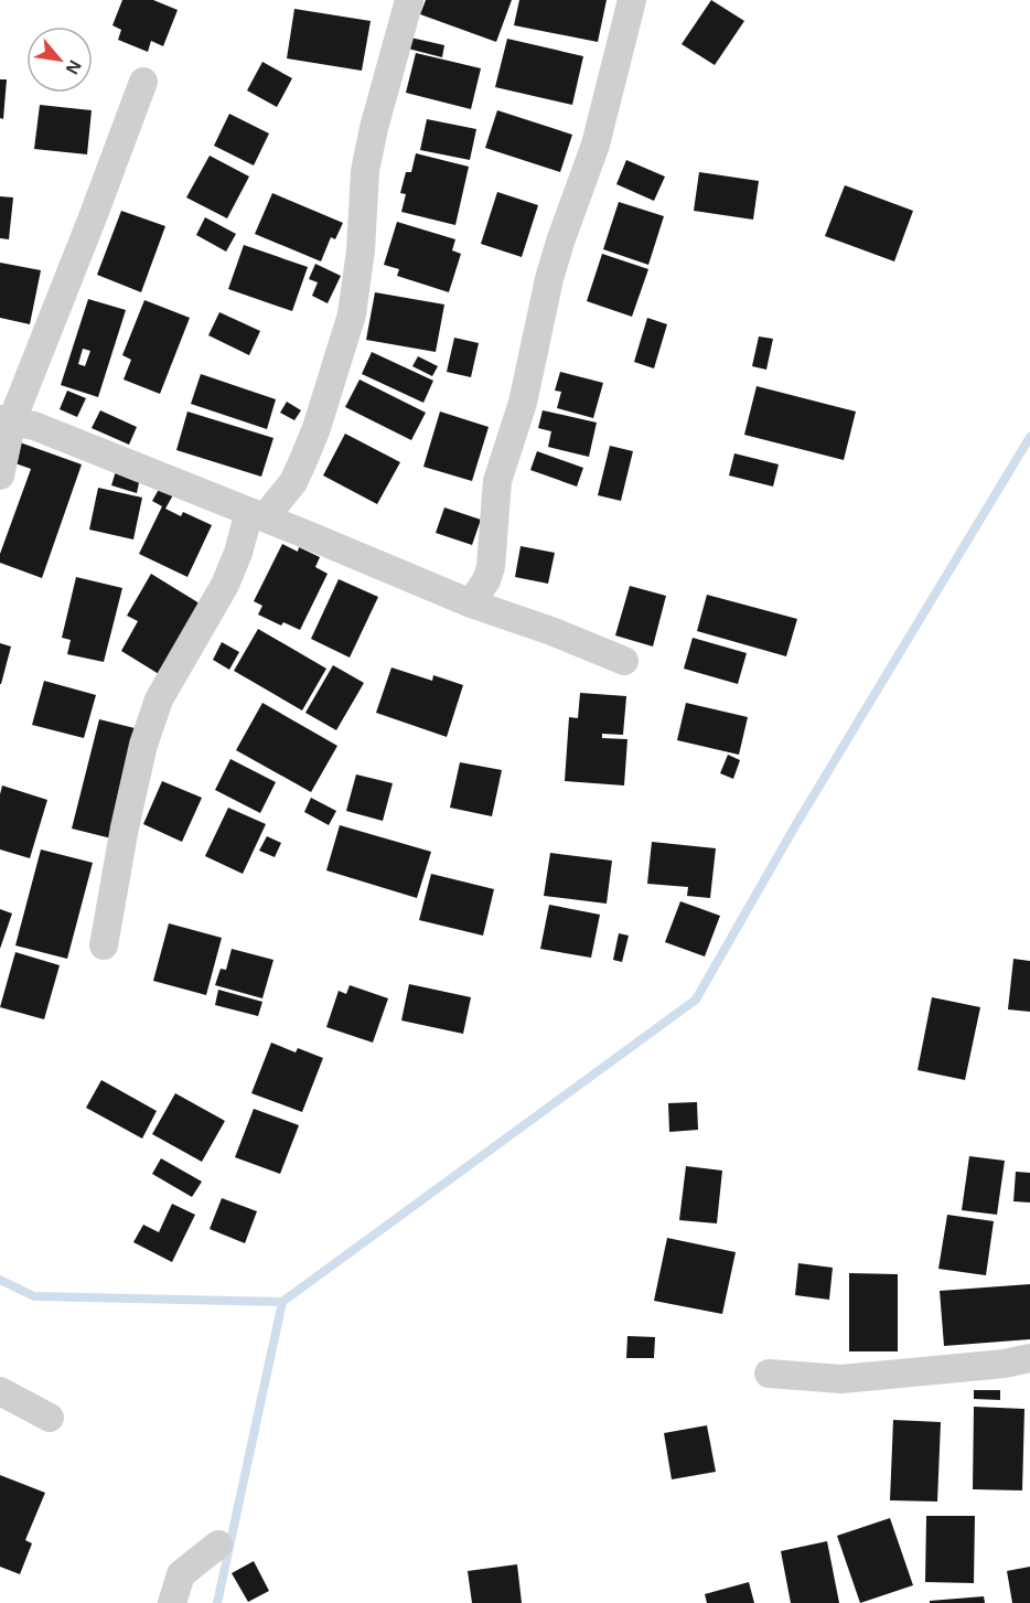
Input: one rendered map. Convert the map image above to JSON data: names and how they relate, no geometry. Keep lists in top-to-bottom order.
{
  "north": "bottom right"
}
